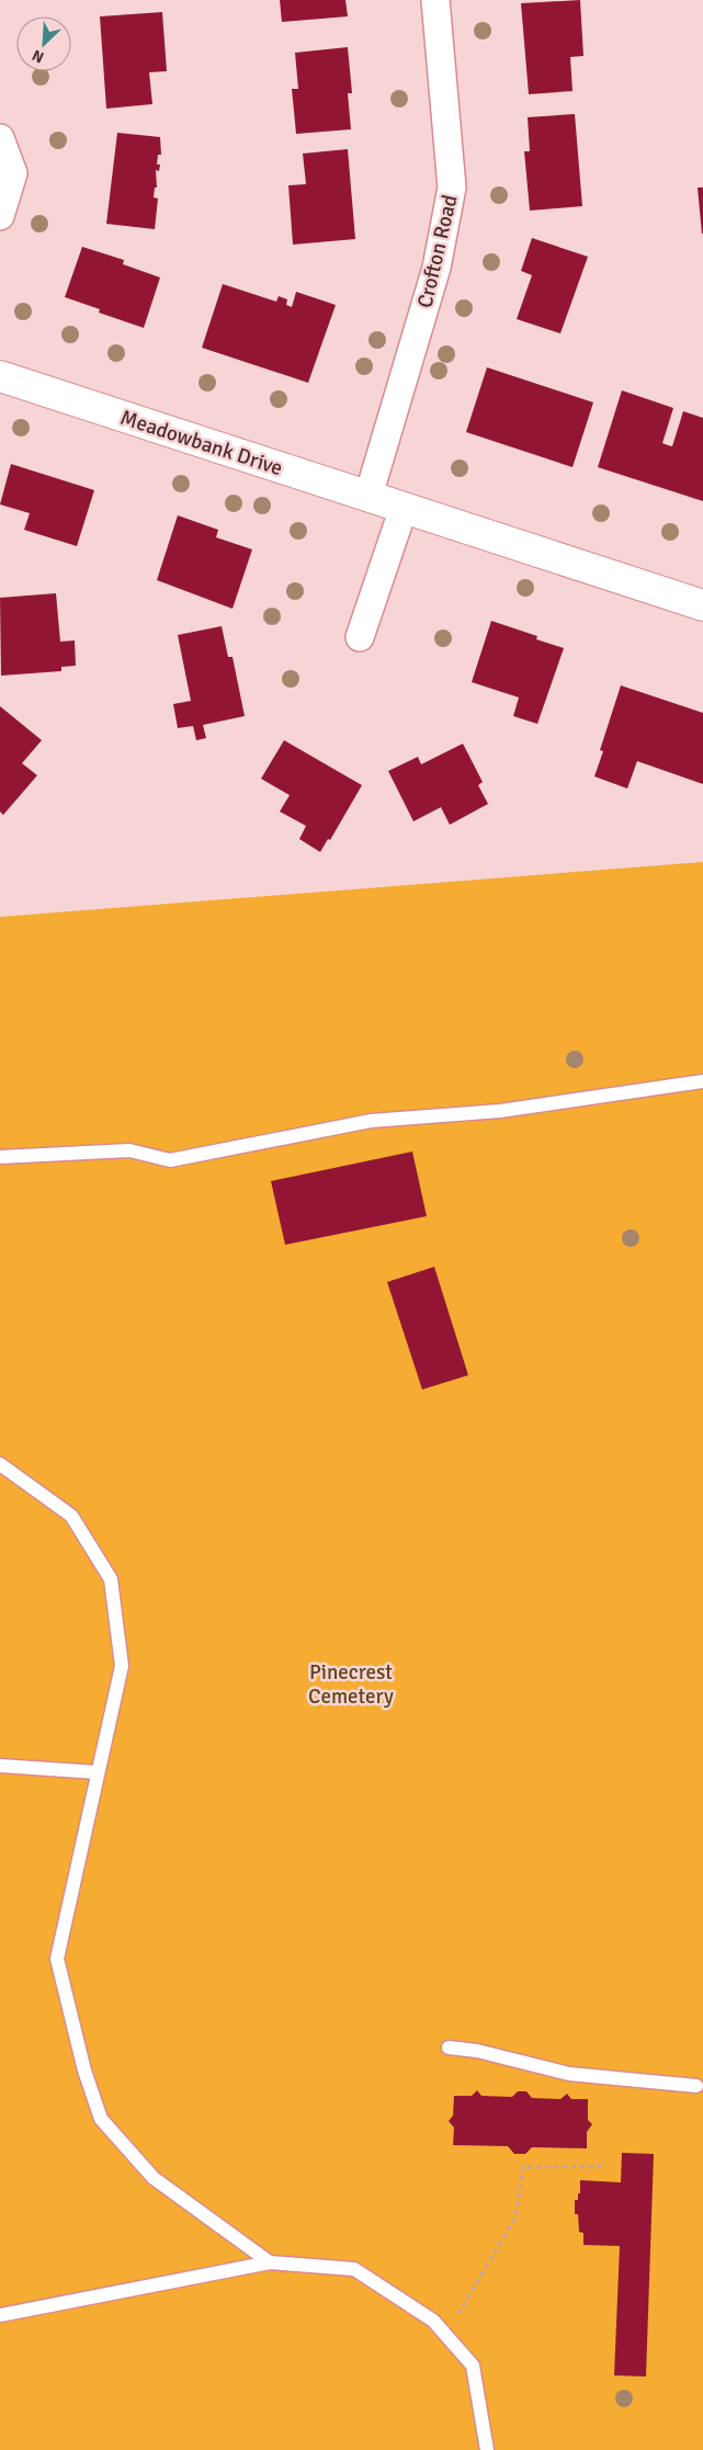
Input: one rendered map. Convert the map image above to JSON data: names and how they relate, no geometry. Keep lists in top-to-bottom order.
{
  "streets": {
    "street": ["Crofton Road", "Meadowbank Drive"]
  },
  "crossings": [
    ["Crofton Road", "Meadowbank Drive"]
  ],
  "parks": ["Pinecrest Cemetery"],
  "north": "bottom left"
}
